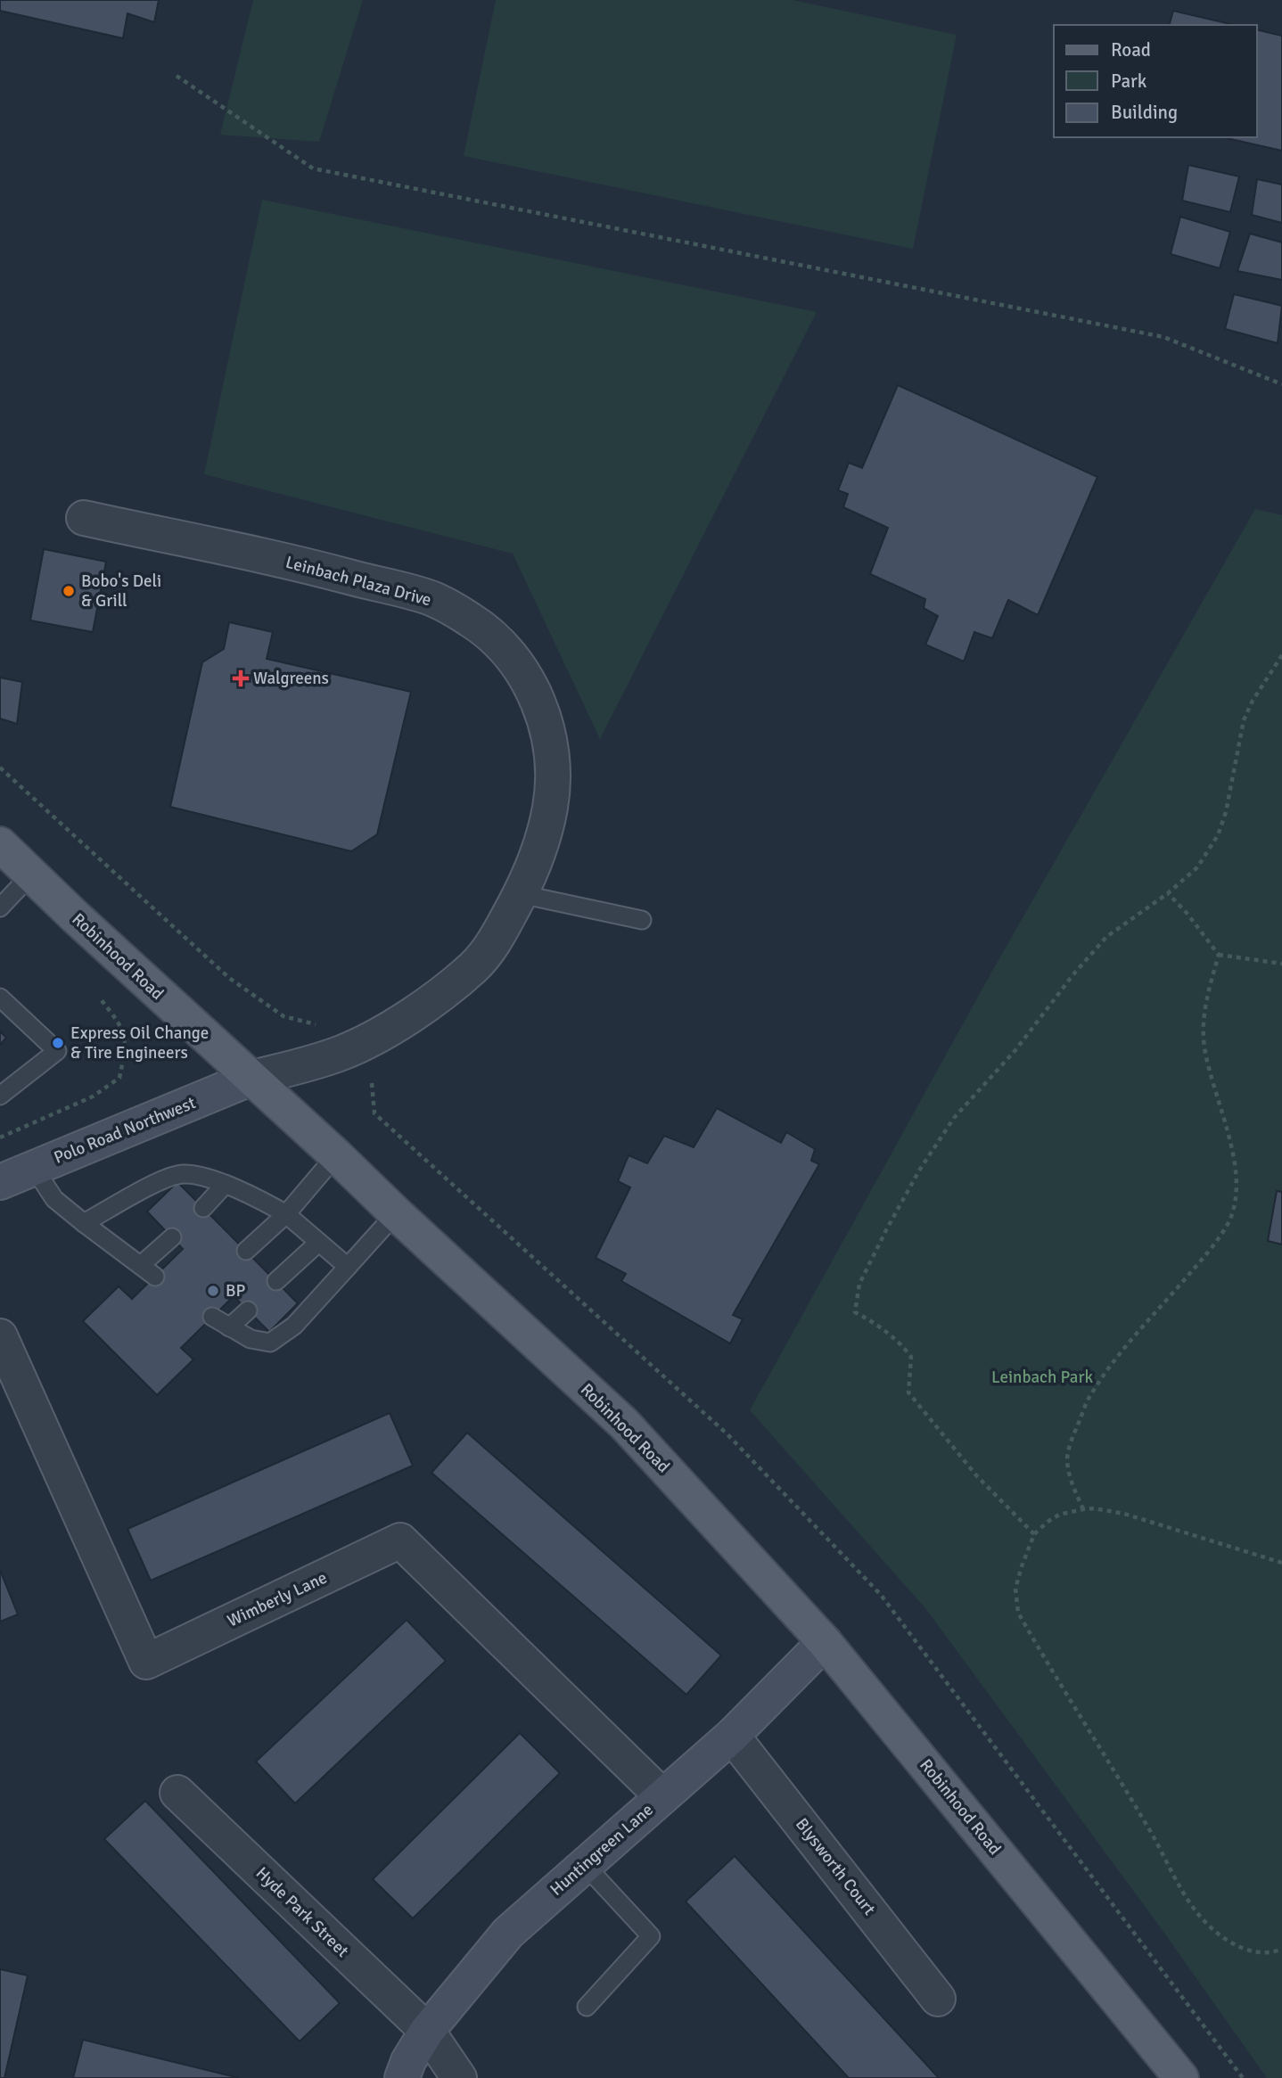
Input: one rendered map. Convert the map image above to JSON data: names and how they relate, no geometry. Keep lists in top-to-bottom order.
{
  "streets": {
    "main road": ["Robinhood Road"],
    "street": [
      "Leinbach Plaza Drive",
      "Polo Road Northwest",
      "Wimberly Lane",
      "Huntingreen Lane",
      "Blysworth Court",
      "Hyde Park Street"
    ]
  },
  "crossings": [
    ["Leinbach Plaza Drive", "Robinhood Road"],
    ["Leinbach Plaza Drive", "Polo Road Northwest"],
    ["Robinhood Road", "Polo Road Northwest"],
    ["Robinhood Road", "Huntingreen Lane"],
    ["Wimberly Lane", "Huntingreen Lane"],
    ["Huntingreen Lane", "Blysworth Court"],
    ["Huntingreen Lane", "Hyde Park Street"]
  ],
  "parks": ["Leinbach Park"],
  "places": {
    "other": ["Bobo's Deli & Grill", "Express Oil Change & Tire Engineers", "BP"],
    "health": ["Walgreens"]
  },
  "legend": ["Road", "Park", "Building"]
}
